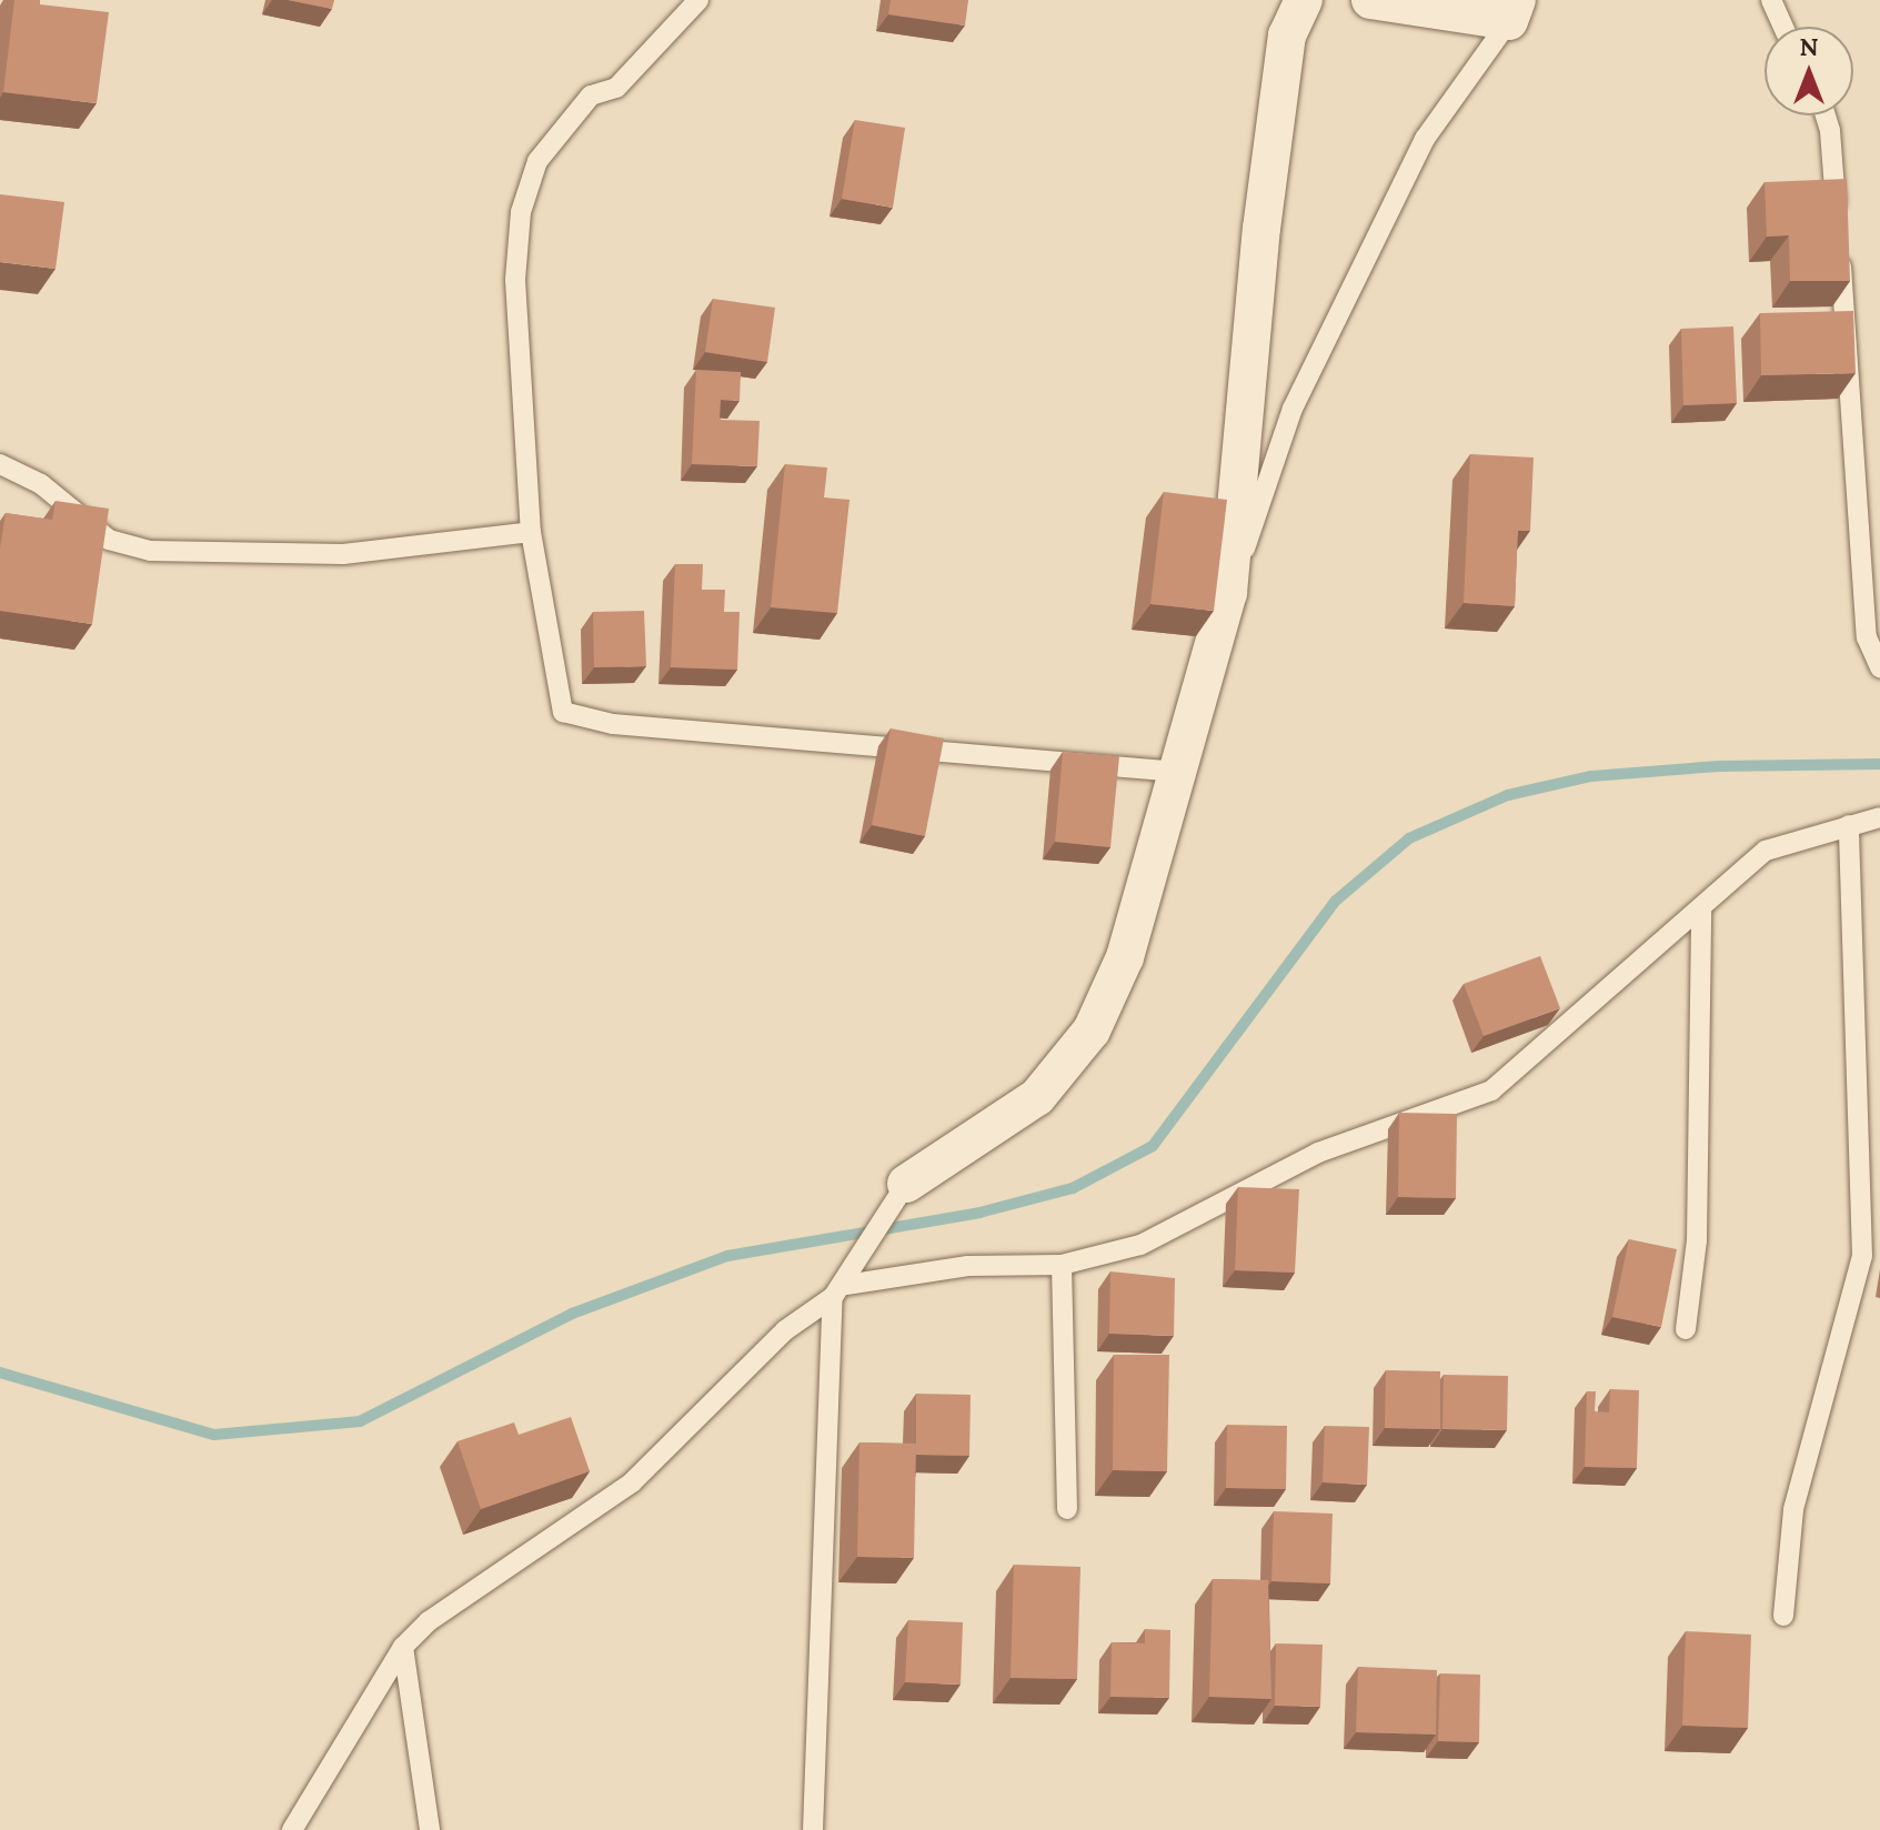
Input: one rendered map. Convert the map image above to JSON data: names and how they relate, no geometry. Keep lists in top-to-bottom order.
{
  "north": "top"
}
